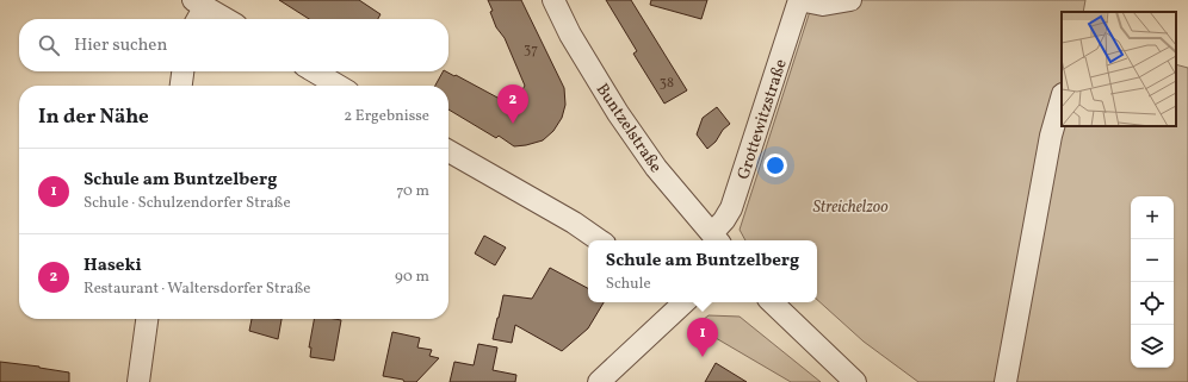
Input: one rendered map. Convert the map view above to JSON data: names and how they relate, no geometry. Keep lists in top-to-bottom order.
{
  "streets": {
    "street": ["Grottewitzstraße", "Buntzelstraße"]
  },
  "crossings": [
    ["Grottewitzstraße", "Buntzelstraße"]
  ],
  "parks": ["Streichelzoo"],
  "house_numbers": ["37", "38"],
  "page": {
    "search": "Hier suchen",
    "pins": ["2", "1"],
    "heading": ["In der Nähe", "2 Ergebnisse"],
    "list": [
      {
        "mark": "1",
        "name": "Schule am Buntzelberg",
        "note": "Schule · Schulzendorfer Straße",
        "value": "70 m"
      },
      {
        "mark": "2",
        "name": "Haseki",
        "note": "Restaurant · Waltersdorfer Straße",
        "value": "90 m"
      }
    ],
    "map_buttons": ["+", "−"],
    "popup": ["Schule am Buntzelberg", "Schule"]
  }
}
